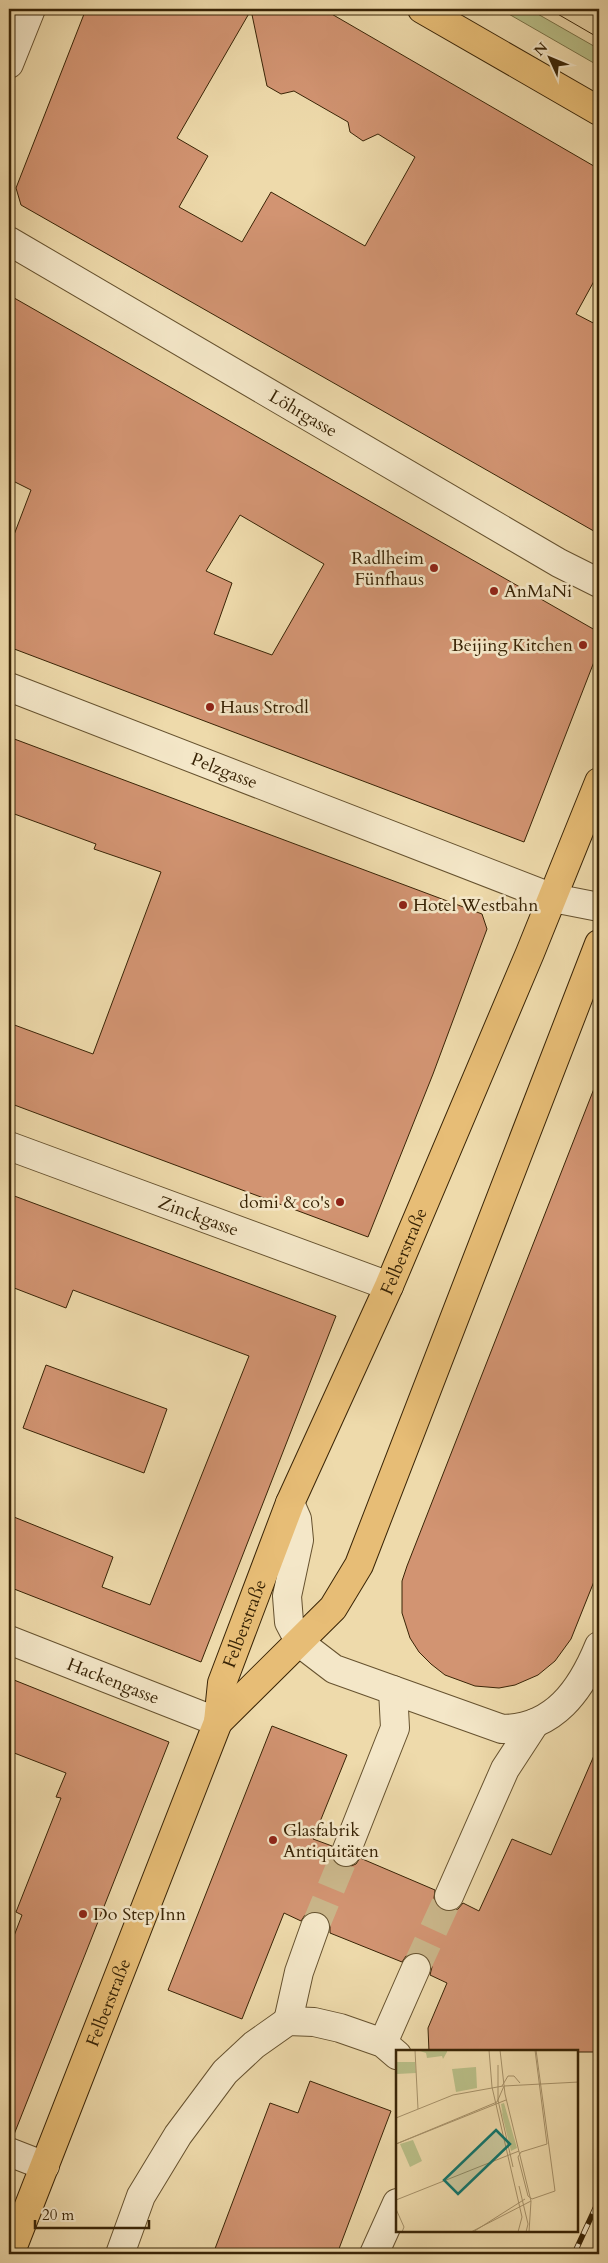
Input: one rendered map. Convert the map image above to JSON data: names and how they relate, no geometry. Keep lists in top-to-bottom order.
{
  "streets": {
    "main road": ["Felberstraße"],
    "street": [
      "Löhrgasse",
      "Pelzgasse",
      "Zinckgasse",
      "Hackengasse"
    ]
  },
  "crossings": [
    ["Pelzgasse", "Felberstraße"],
    ["Zinckgasse", "Felberstraße"],
    ["Felberstraße", "Hackengasse"]
  ],
  "places": [
    "Radlheim Fünfhaus",
    "AnMaNi",
    "Beijing Kitchen",
    "Haus Strodl",
    "Hotel Westbahn",
    "domi & co's",
    "Glasfabrik Antiquitäten",
    "Do Step Inn"
  ],
  "scale_bar": "20 m",
  "north": "top left"
}
